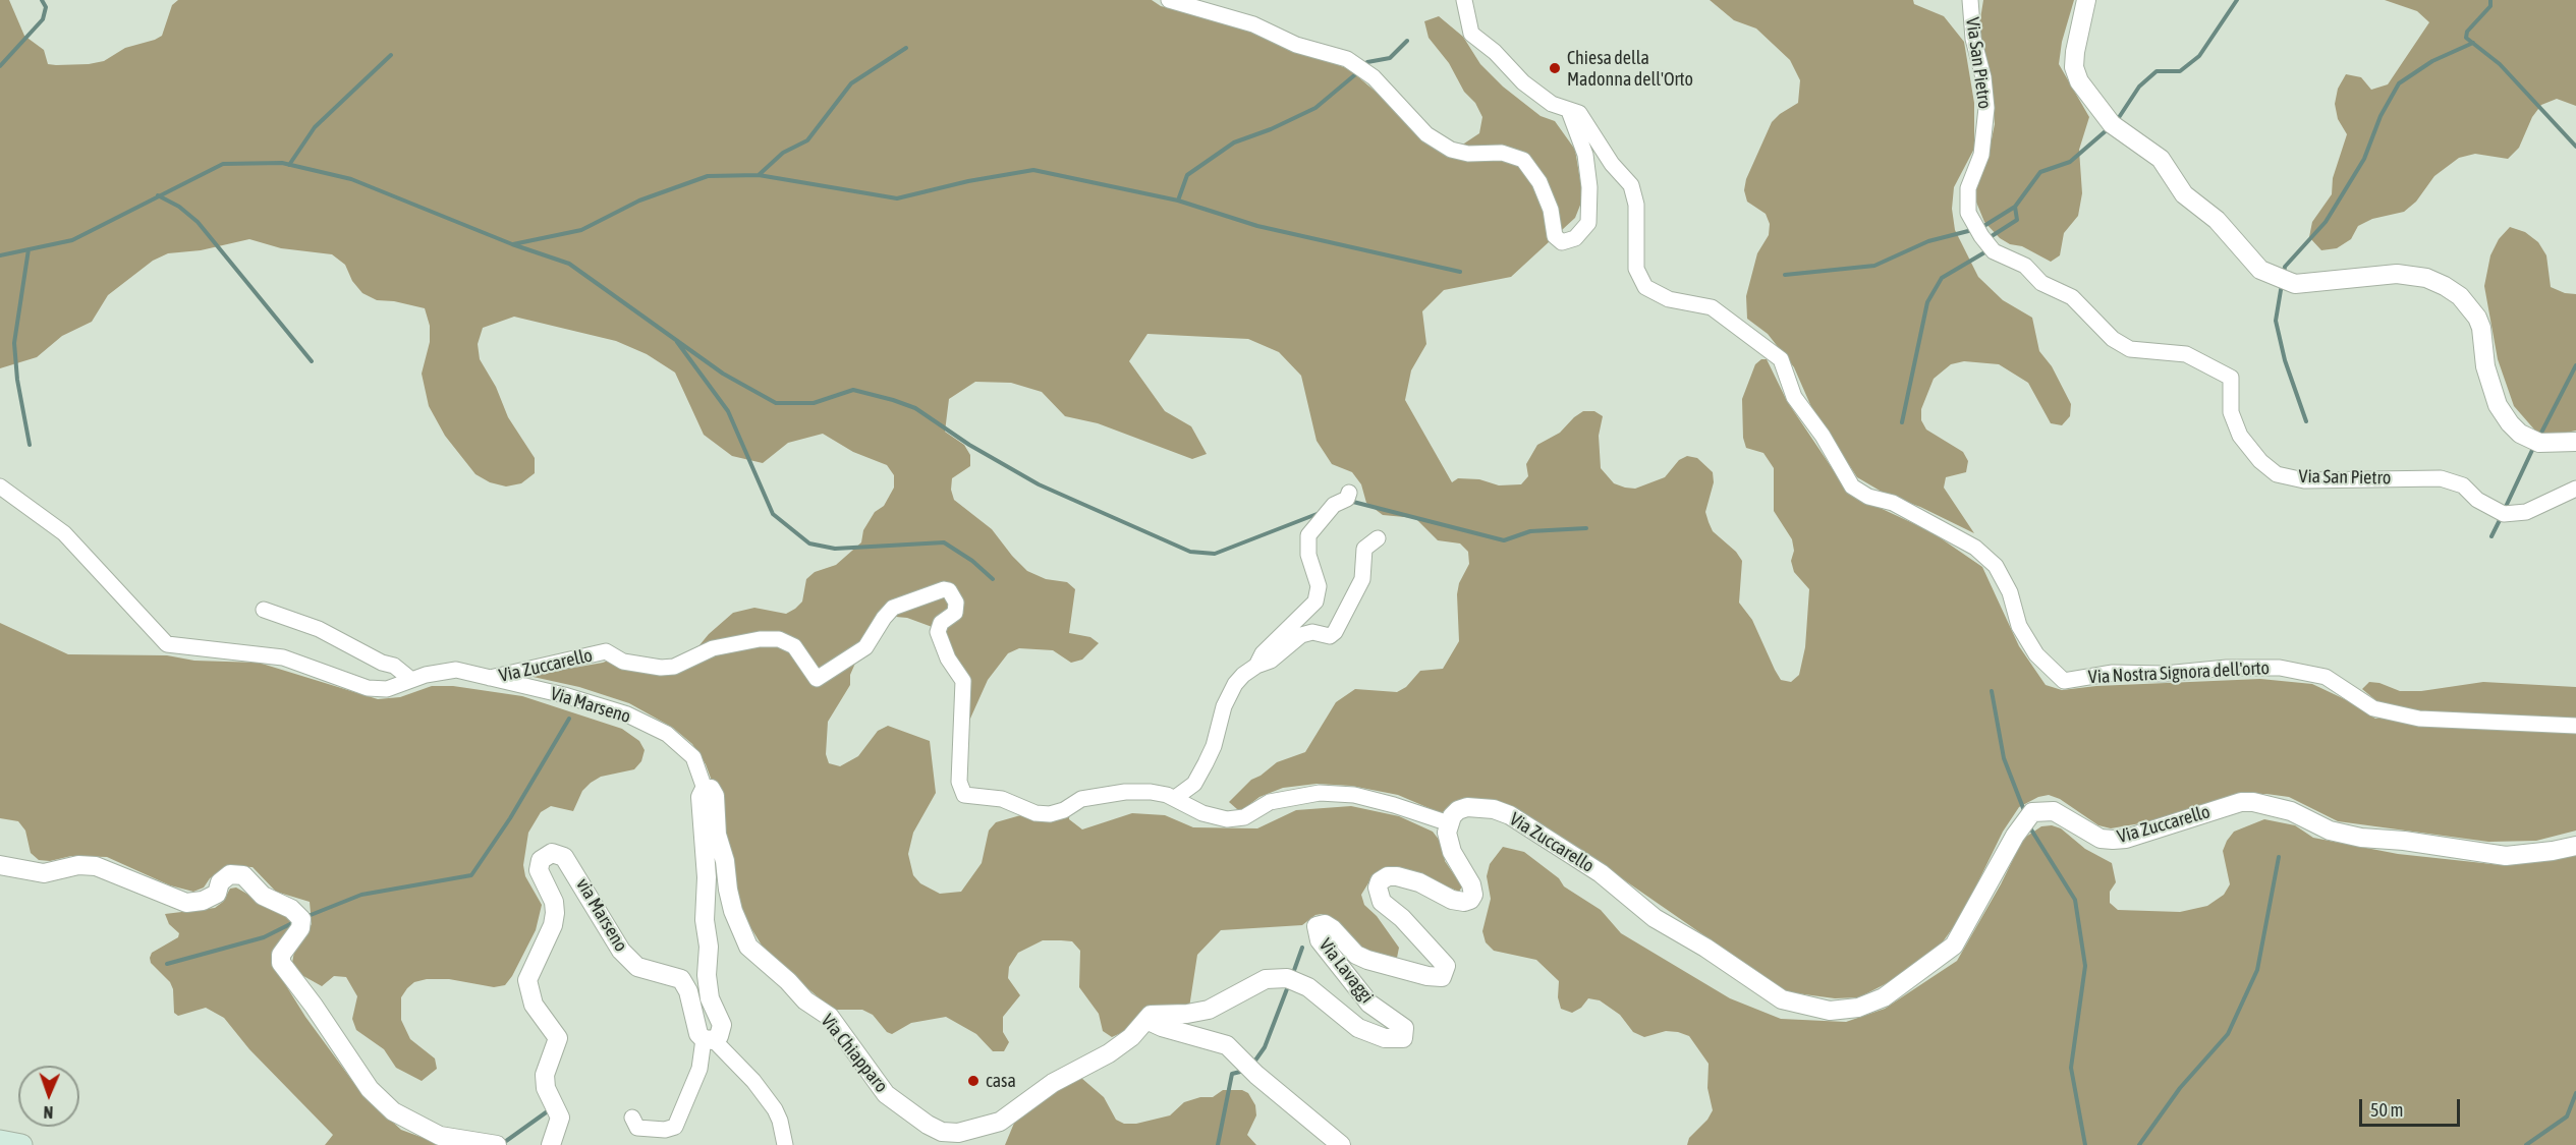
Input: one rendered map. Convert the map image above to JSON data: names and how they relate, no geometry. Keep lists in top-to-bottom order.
{
  "streets": {
    "street": [
      "Via San Pietro",
      "Via Zuccarello",
      "Via Nostra Signora dell'orto",
      "Via Marseno",
      "via Marseno",
      "Via Lavaggi",
      "Via Chiapparo"
    ]
  },
  "crossings": [
    ["Via Zuccarello", "Via Marseno"],
    ["Via Zuccarello", "Via Lavaggi"],
    ["Via Marseno", "Via Chiapparo"],
    ["Via Lavaggi", "Via Chiapparo"]
  ],
  "places": ["Chiesa della Madonna dell'Orto", "casa"],
  "scale_bar": "50 m",
  "north": "bottom"
}
